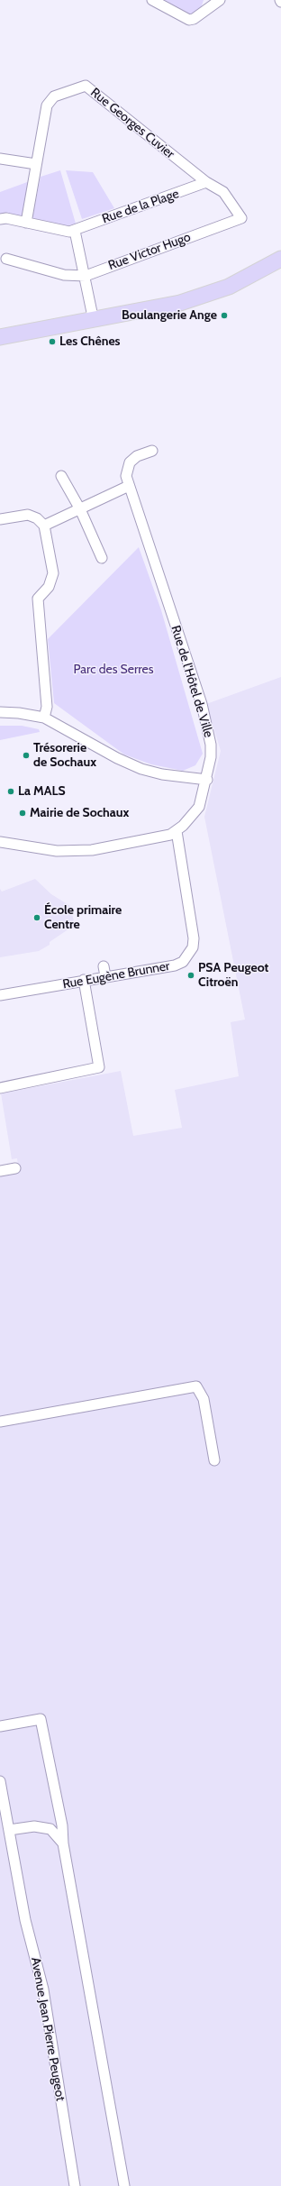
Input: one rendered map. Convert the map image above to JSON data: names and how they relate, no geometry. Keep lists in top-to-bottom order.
{
  "streets": {
    "street": [
      "Rue Georges Cuvier",
      "Rue de la Plage",
      "Rue Victor Hugo",
      "Rue de l'Hôtel de Ville",
      "Rue Eugène Brunner",
      "Avenue Jean Pierre Peugeot"
    ]
  },
  "crossings": [
    ["Rue Georges Cuvier", "Rue de la Plage"],
    ["Rue Georges Cuvier", "Rue Victor Hugo"],
    ["Rue de la Plage", "Rue Victor Hugo"],
    ["Rue de l'Hôtel de Ville", "Rue Eugène Brunner"]
  ],
  "parks": ["Parc des Serres"],
  "places": [
    "Boulangerie Ange",
    "Les Chênes",
    "Trésorerie de Sochaux",
    "La MALS",
    "Mairie de Sochaux",
    "École primaire Centre",
    "PSA Peugeot Citroën"
  ]
}
